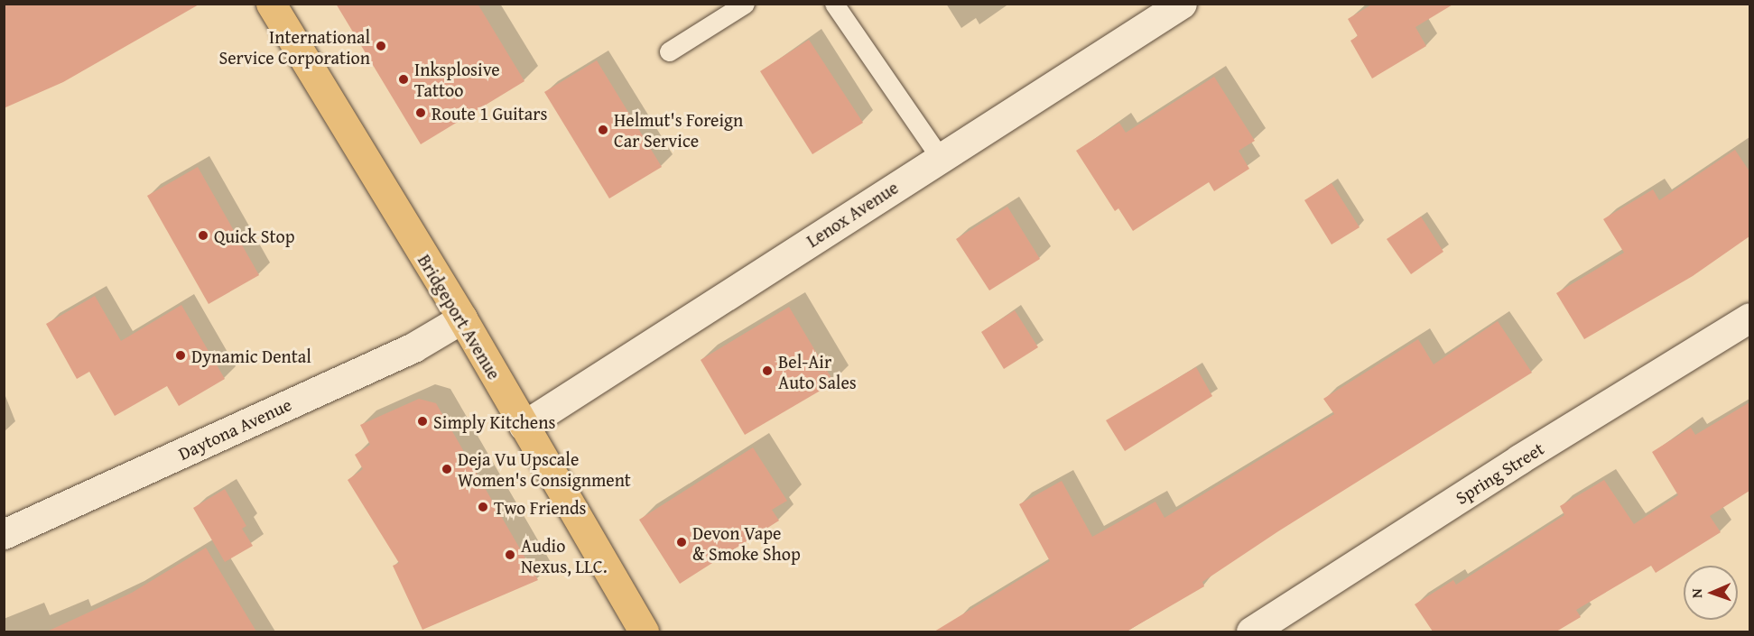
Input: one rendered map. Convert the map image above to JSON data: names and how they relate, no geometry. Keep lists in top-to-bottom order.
{
  "streets": {
    "main road": ["Bridgeport Avenue"],
    "street": ["Lenox Avenue", "Daytona Avenue", "Spring Street"]
  },
  "crossings": [
    ["Lenox Avenue", "Bridgeport Avenue"],
    ["Bridgeport Avenue", "Daytona Avenue"]
  ],
  "places": [
    "International Service Corporation",
    "Inksplosive Tattoo",
    "Route 1 Guitars",
    "Helmut's Foreign Car Service",
    "Quick Stop",
    "Dynamic Dental",
    "Bel-Air Auto Sales",
    "Simply Kitchens",
    "Deja Vu Upscale Women's Consignment",
    "Two Friends",
    "Devon Vape & Smoke Shop",
    "Audio Nexus, LLC."
  ],
  "north": "left"
}
